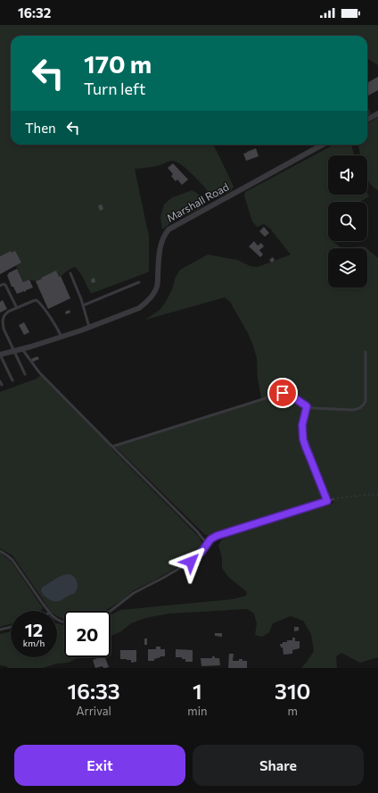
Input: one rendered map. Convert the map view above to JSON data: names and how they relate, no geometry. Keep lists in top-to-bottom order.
{
  "streets": {
    "street": ["Marshall Road"]
  },
  "page": {
    "status": "16:32",
    "turn": ["170 m", "Turn left"],
    "then": "Then",
    "speed": "12 km/h",
    "limit": "20",
    "eta": [
      "16:33",
      "Arrival",
      "1",
      "min",
      "310",
      "m"
    ],
    "buttons": ["Exit", "Share"]
  }
}
